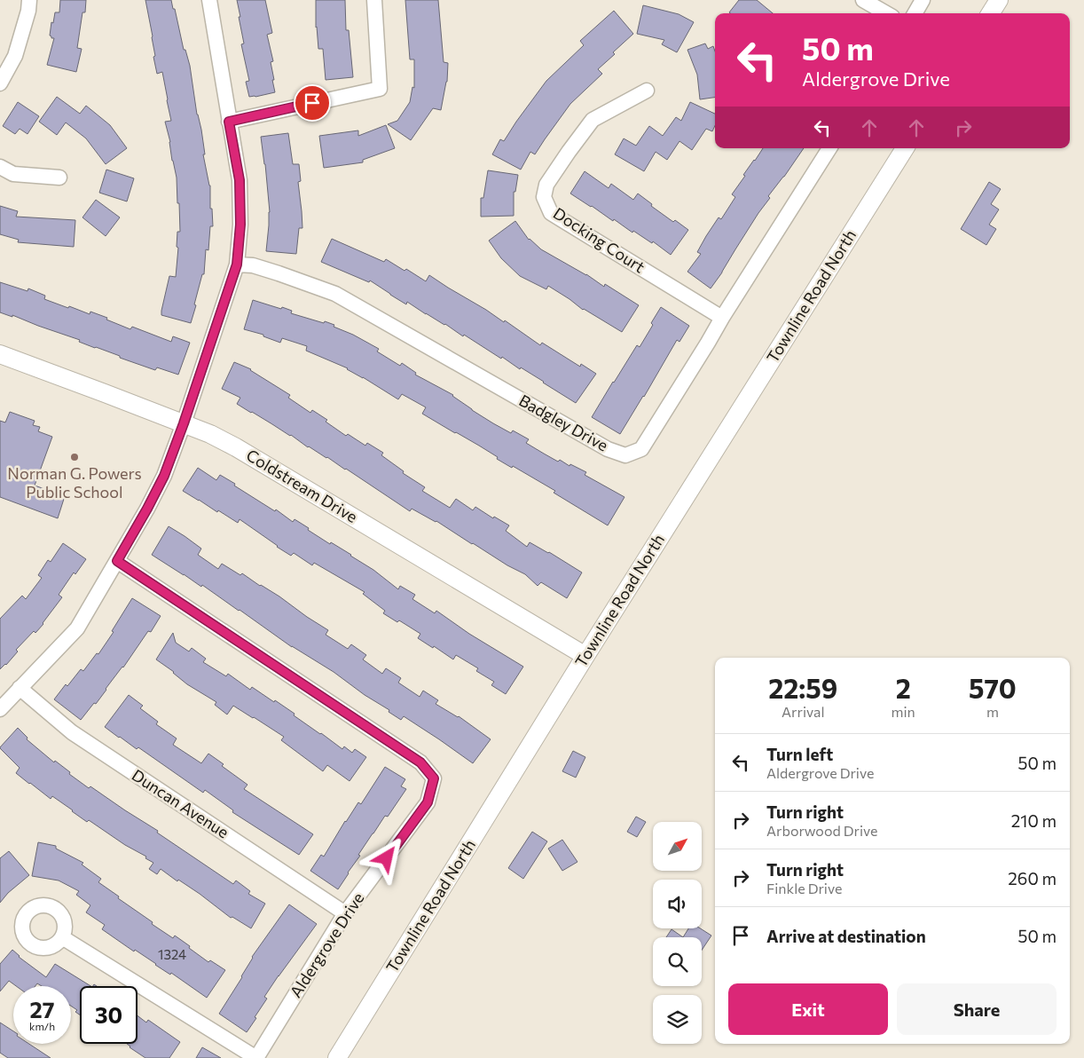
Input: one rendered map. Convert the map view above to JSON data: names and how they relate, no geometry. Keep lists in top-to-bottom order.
{
  "streets": {
    "street": [
      "Docking Court",
      "Townline Road North",
      "Badgley Drive",
      "Coldstream Drive",
      "Duncan Avenue",
      "Aldergrove Drive"
    ]
  },
  "crossings": [
    ["Docking Court", "Badgley Drive"],
    ["Townline Road North", "Coldstream Drive"],
    ["Duncan Avenue", "Aldergrove Drive"]
  ],
  "places": ["Norman G. Powers Public School"],
  "house_numbers": ["1324"],
  "north": "top right",
  "page": {
    "turn": ["50 m", "Aldergrove Drive"],
    "eta": [
      "22:59",
      "Arrival",
      "2",
      "min",
      "570",
      "m"
    ],
    "list": [
      {
        "name": "Turn left",
        "note": "Aldergrove Drive",
        "value": "50 m"
      },
      {
        "name": "Turn right",
        "note": "Arborwood Drive",
        "value": "210 m"
      },
      {
        "name": "Turn right",
        "note": "Finkle Drive",
        "value": "260 m"
      },
      {
        "name": "Arrive at destination",
        "value": "50 m"
      }
    ],
    "buttons": ["Exit", "Share"],
    "speed": "27 km/h",
    "limit": "30"
  }
}
